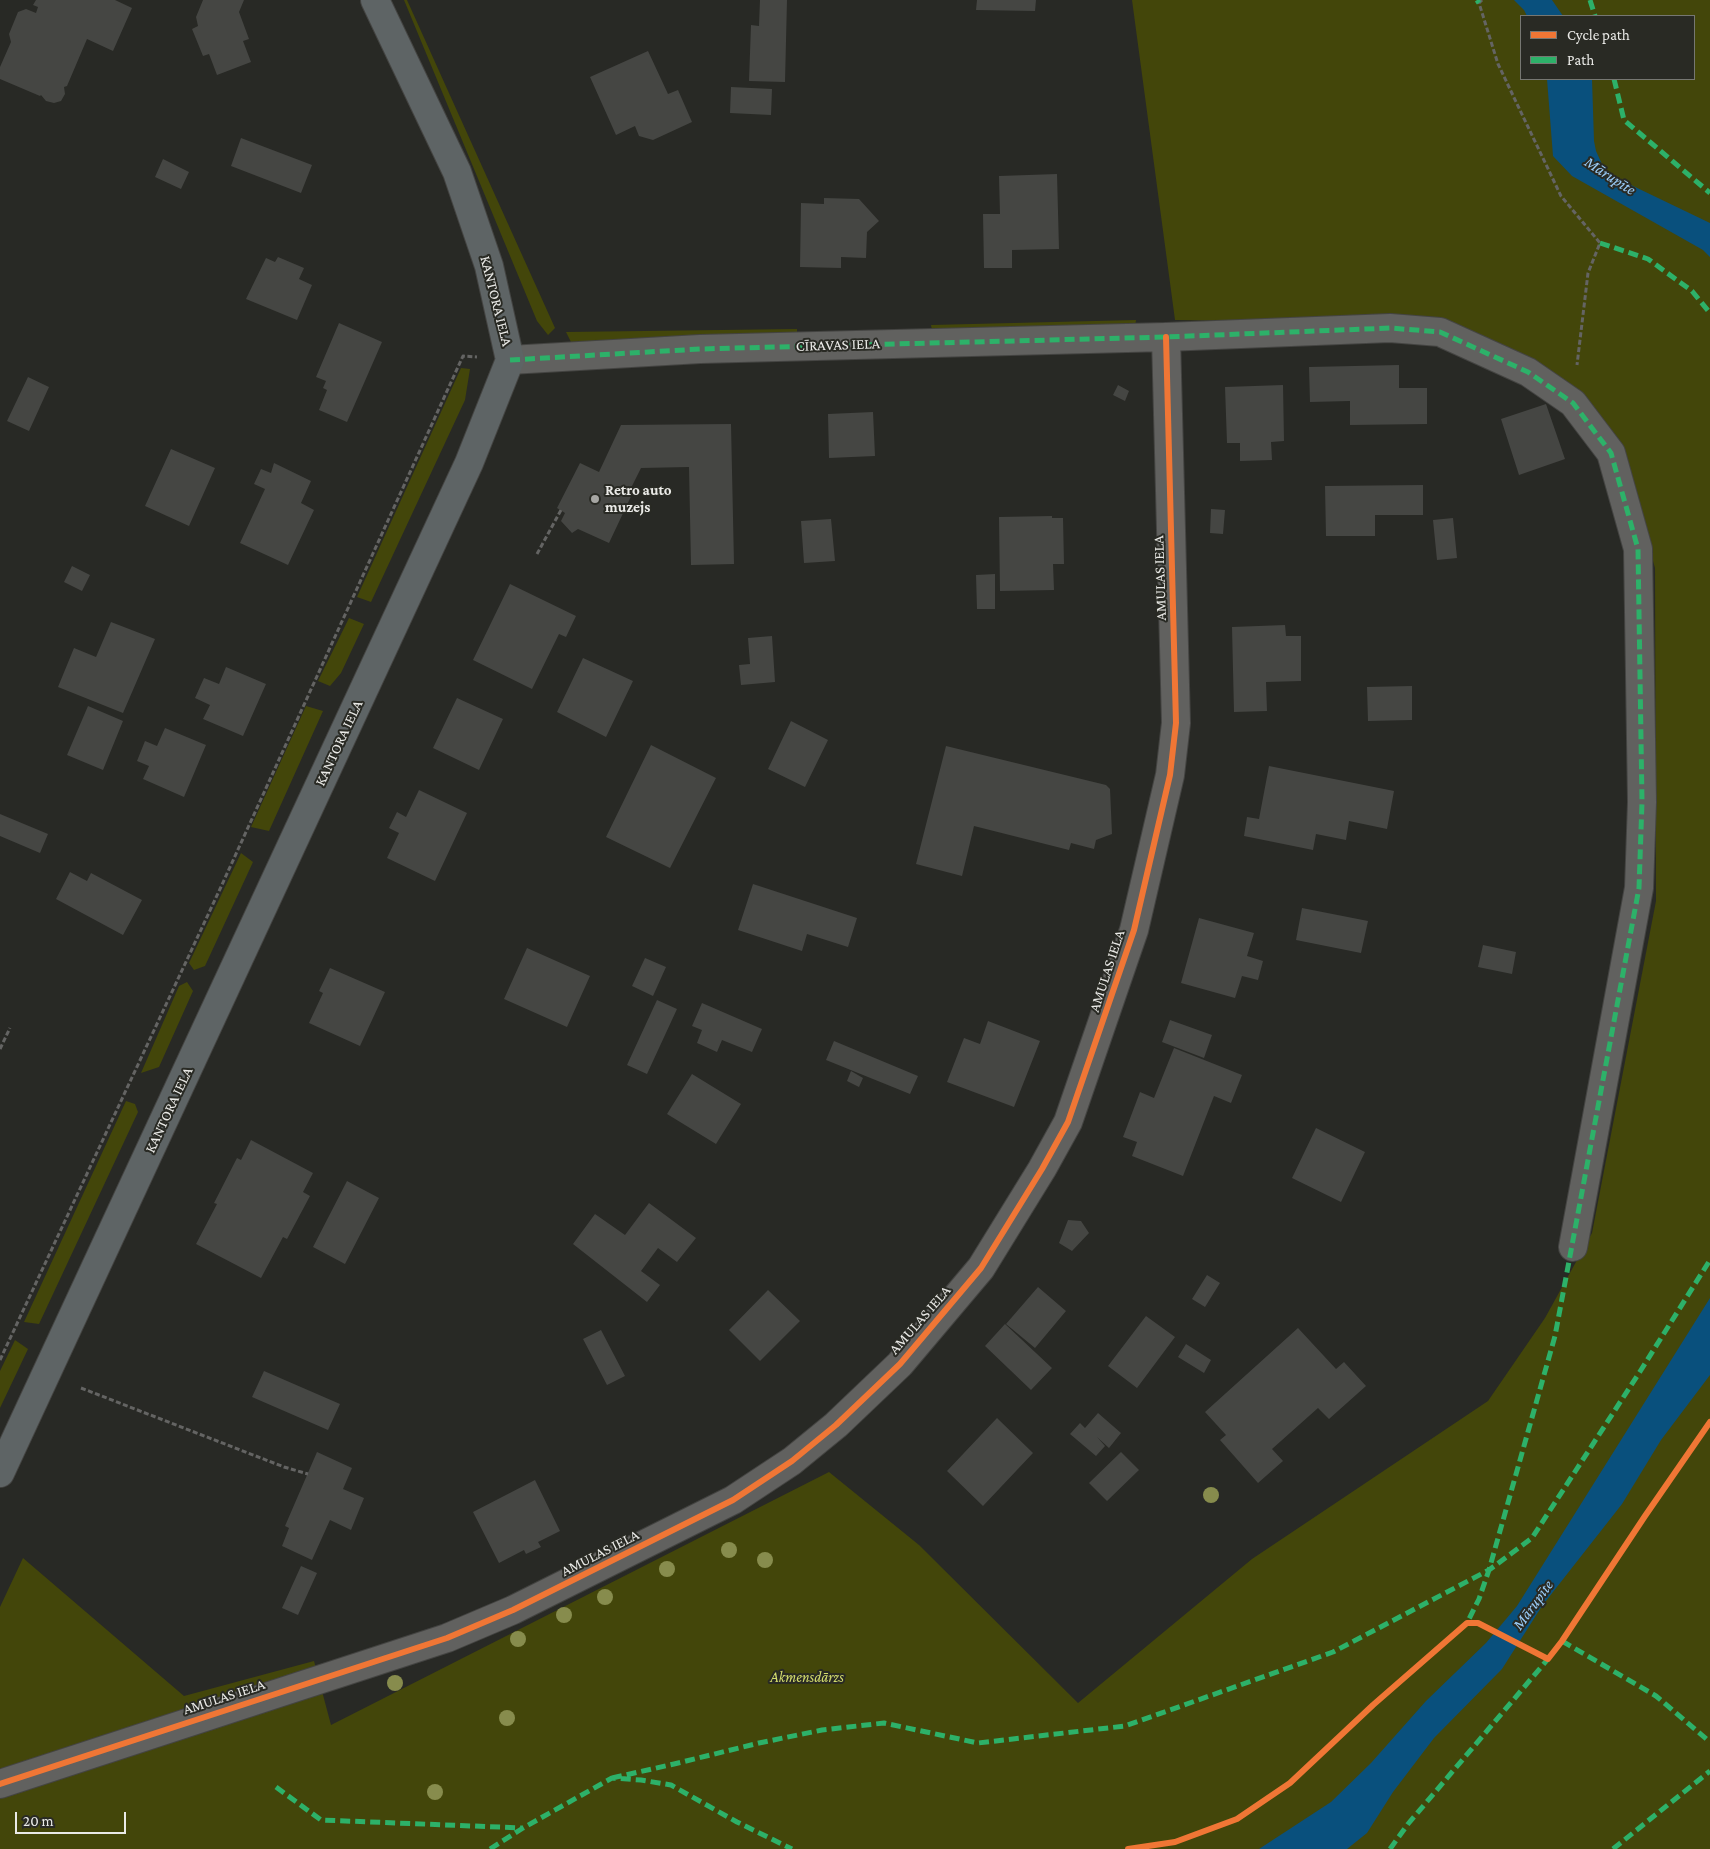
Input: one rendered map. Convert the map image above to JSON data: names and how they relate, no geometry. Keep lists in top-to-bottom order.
{
  "streets": {
    "main road": ["KANTORA IELA"],
    "street": ["CĪRAVAS IELA", "AMULAS IELA"]
  },
  "crossings": [
    ["KANTORA IELA", "CĪRAVAS IELA"],
    ["CĪRAVAS IELA", "AMULAS IELA"]
  ],
  "water": ["Mārupīte"],
  "parks": ["Akmensdārzs"],
  "places": ["Retro auto muzejs"],
  "legend": ["Cycle path", "Path"],
  "scale_bar": "20 m"
}
